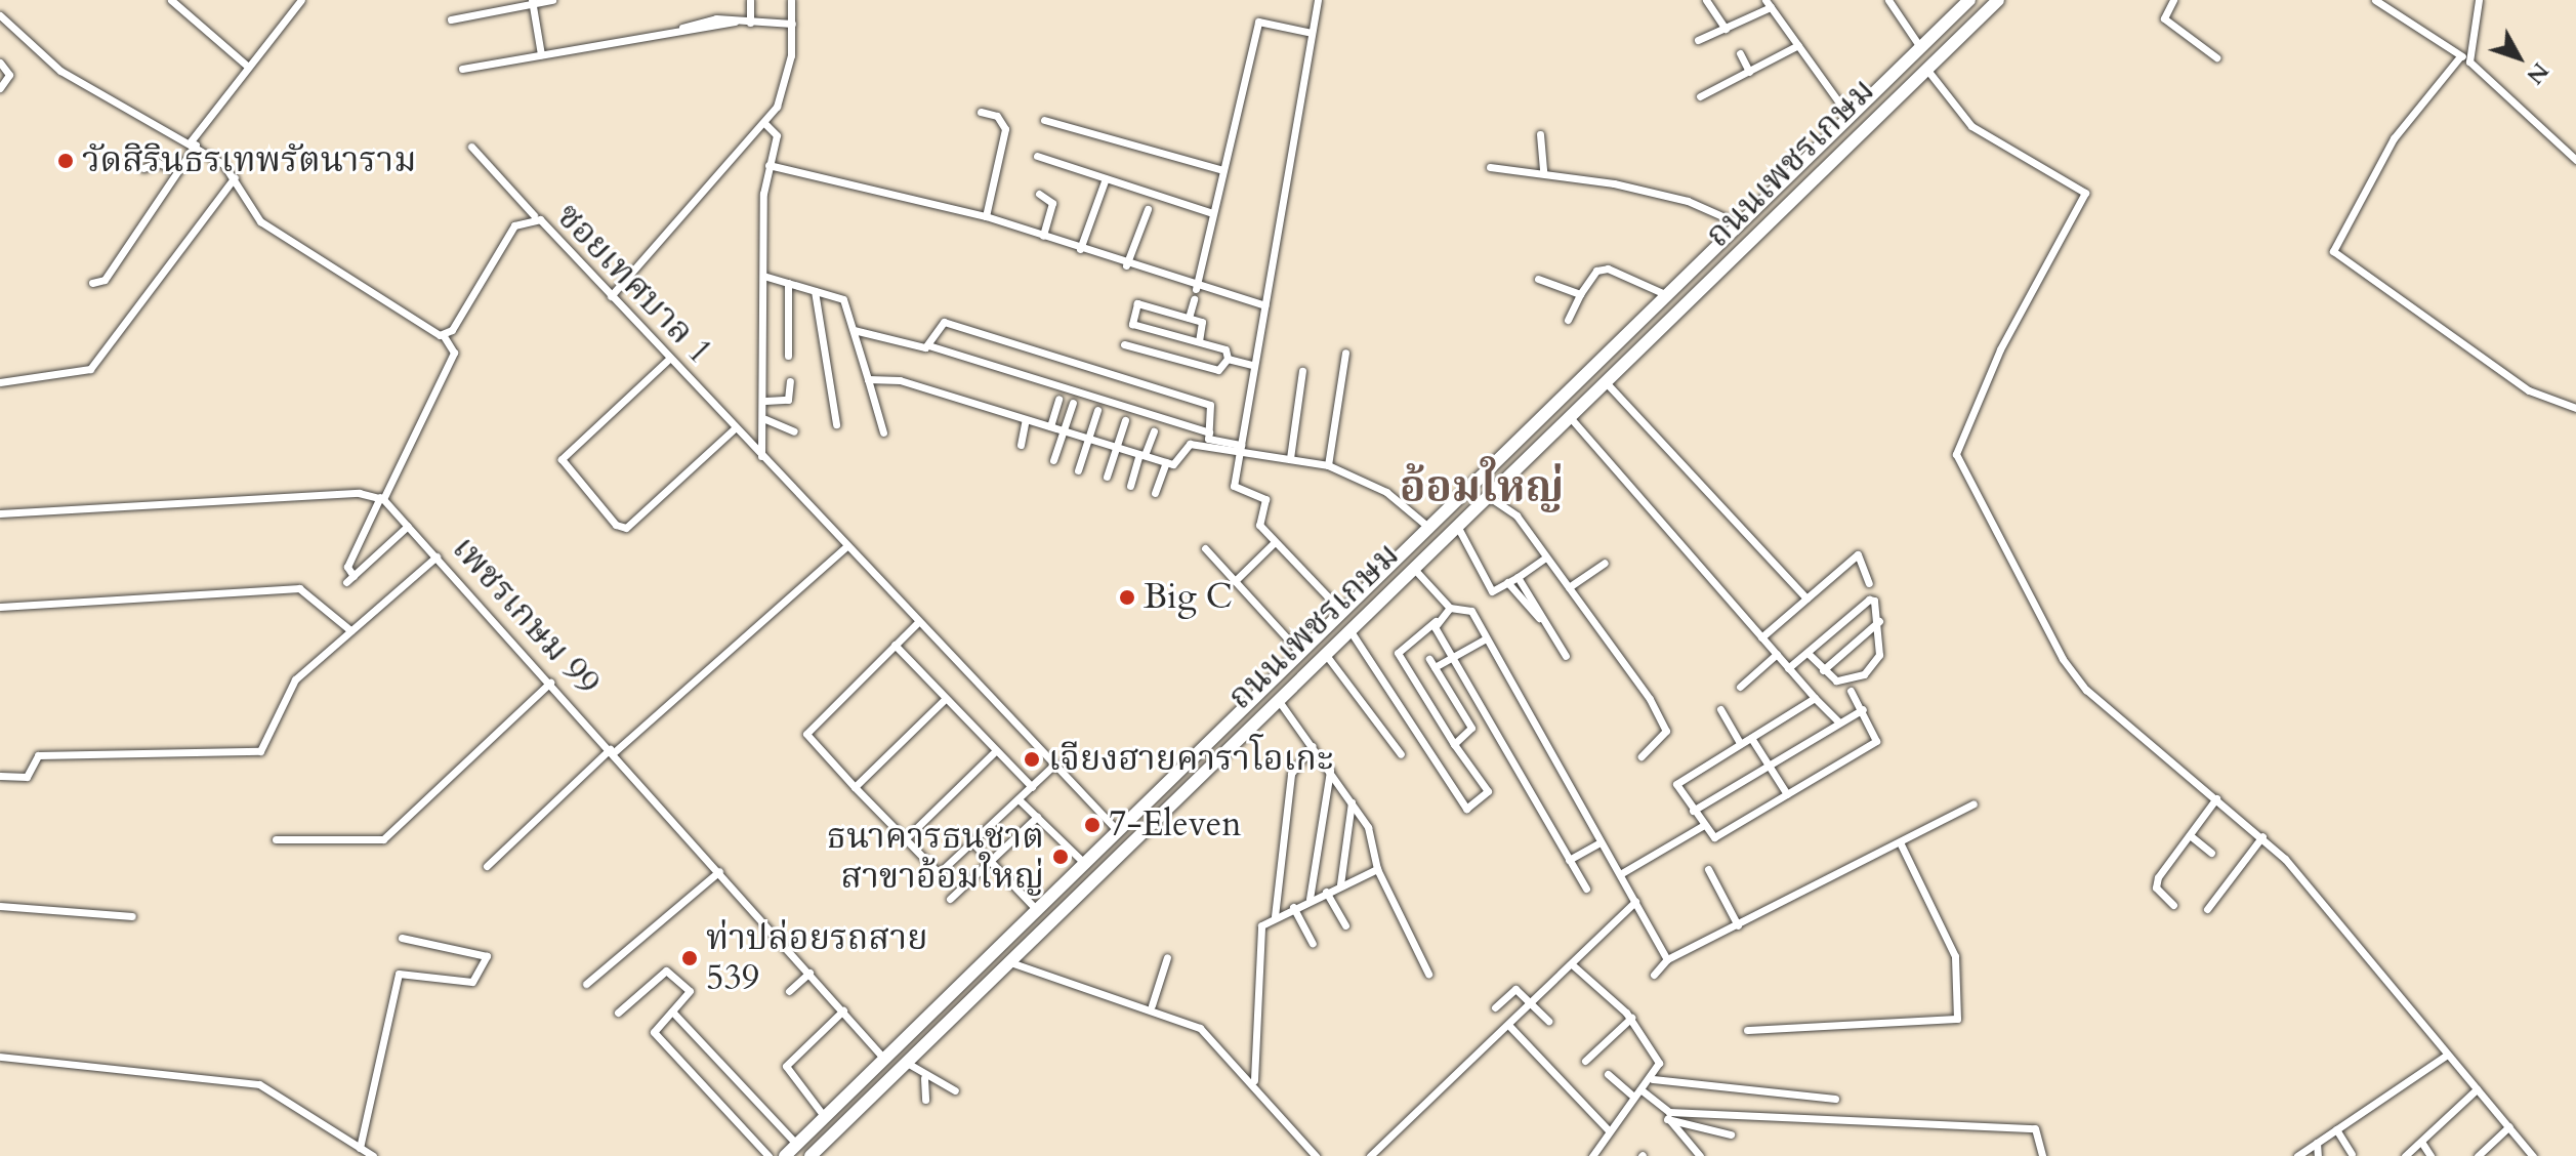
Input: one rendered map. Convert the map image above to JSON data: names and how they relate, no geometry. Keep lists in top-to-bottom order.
{
  "streets": {
    "main road": ["ถนนเพชรเกษม"],
    "street": ["ซอยเทศบาล 1", "เพชรเกษม 99"]
  },
  "crossings": [
    ["ถนนเพชรเกษม", "ซอยเทศบาล 1"],
    ["ถนนเพชรเกษม", "เพชรเกษม 99"]
  ],
  "districts": ["อ้อมใหญ่"],
  "places": [
    "วัดสิรินธรเทพรัตนาราม",
    "Big C",
    "เจียงฮายคาราโอเกะ",
    "7-Eleven",
    "ธนาคารธนชาต สาขาอ้อมใหญ่",
    "ท่าปล่อยรถสาย 539"
  ],
  "north": "bottom right"
}
